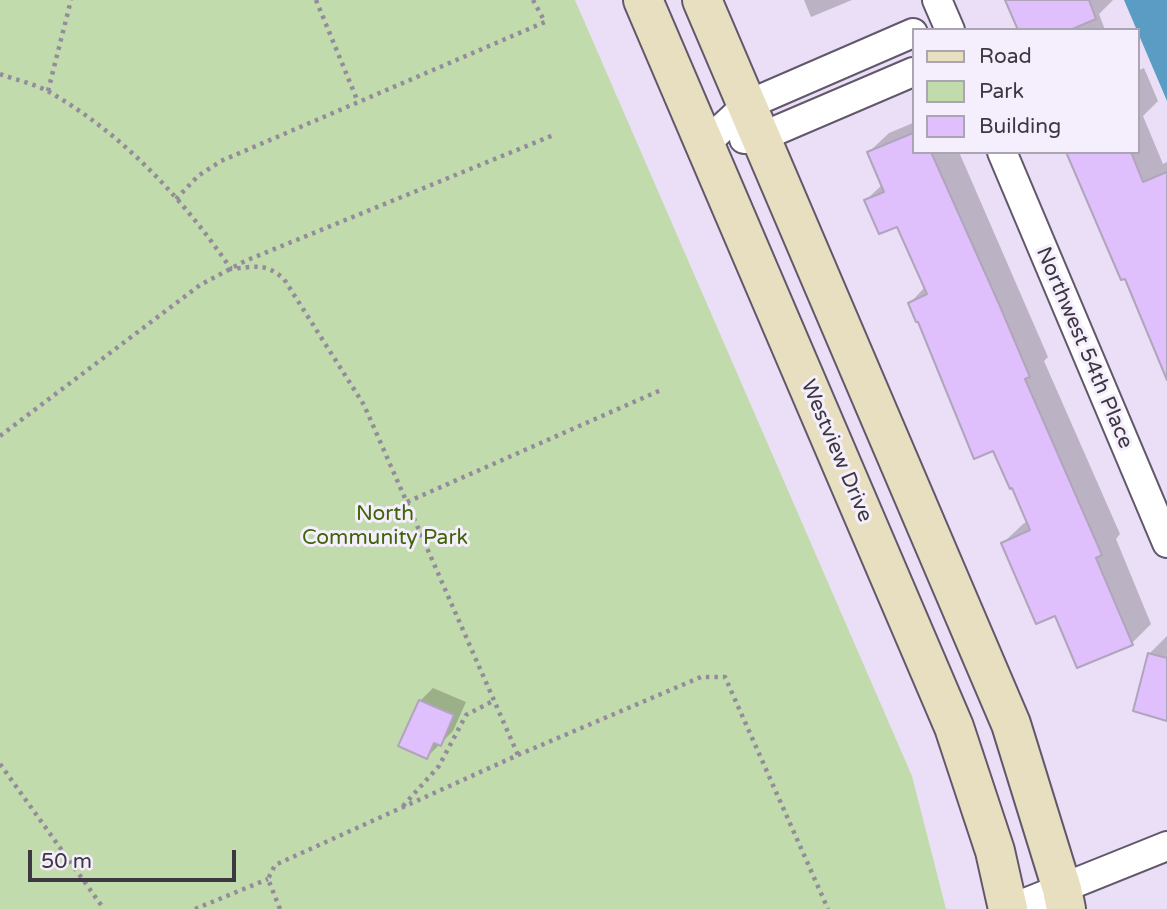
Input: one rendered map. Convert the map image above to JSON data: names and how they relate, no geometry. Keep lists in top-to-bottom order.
{
  "streets": {
    "street": ["Northwest 54th Place", "Westview Drive"]
  },
  "parks": ["North Community Park"],
  "legend": ["Road", "Park", "Building"],
  "scale_bar": "50 m"
}
